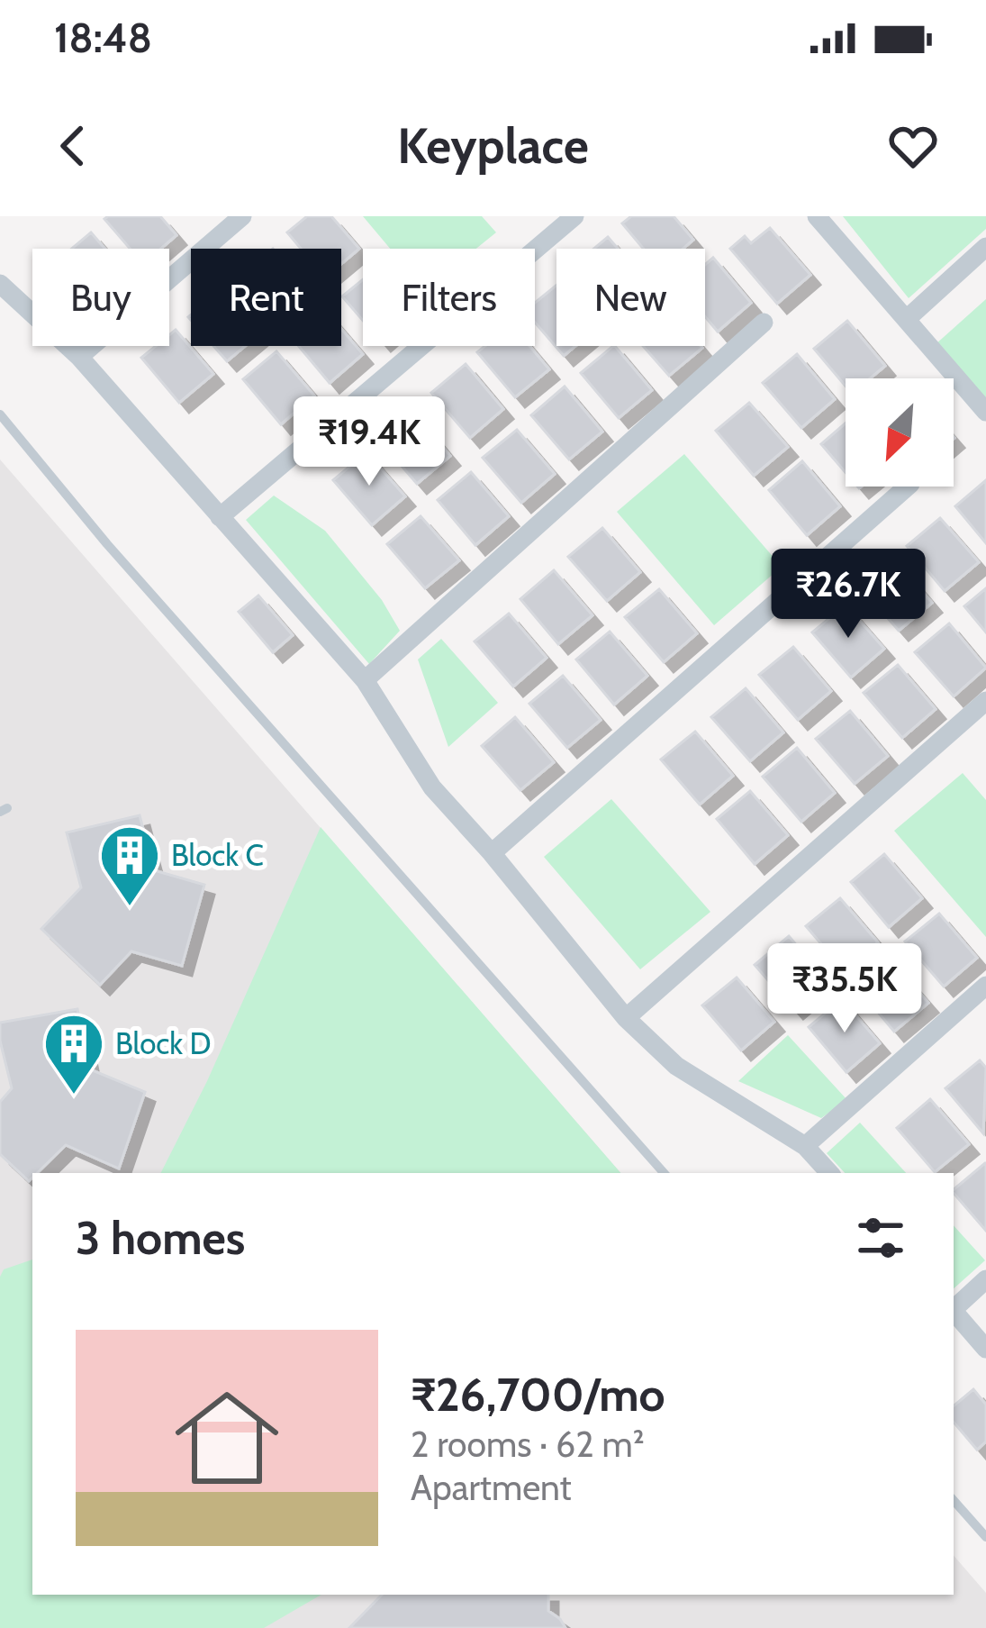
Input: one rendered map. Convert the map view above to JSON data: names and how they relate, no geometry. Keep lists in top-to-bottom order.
{
  "places": {
    "building": ["Block C", "Block D"]
  },
  "north": "bottom left",
  "page": {
    "status": "18:48",
    "header": "Keyplace",
    "chip": [
      "Buy",
      "Rent",
      "Filters",
      "New"
    ],
    "price": ["₹19.4K", "₹26.7K", "₹35.5K"],
    "heading": "3 homes",
    "list": [
      {
        "name": "₹26,700/mo",
        "note": "2 rooms · 62 m² · Apartment"
      }
    ]
  }
}
